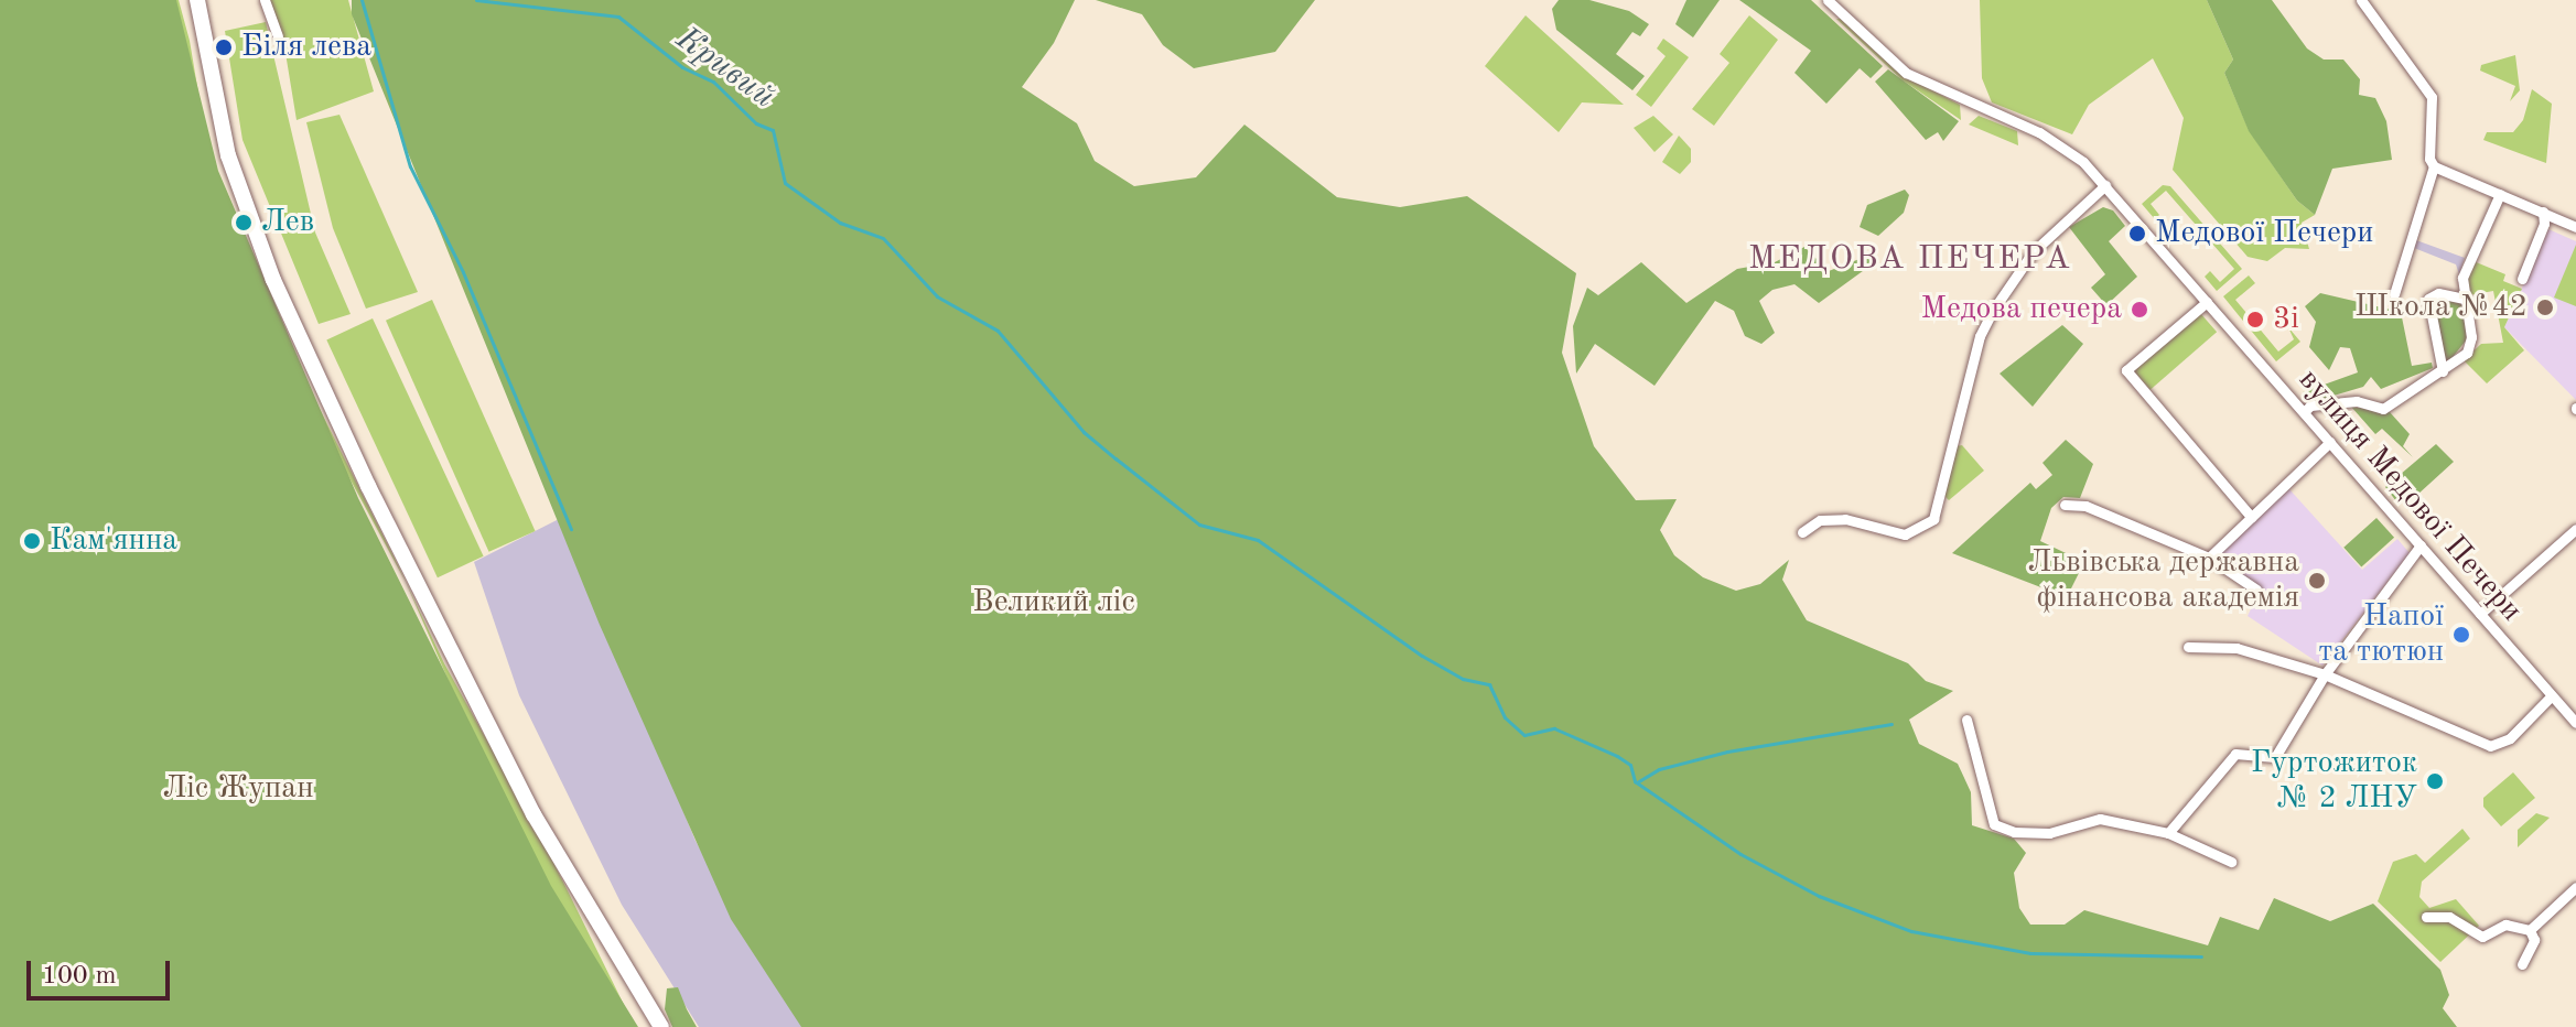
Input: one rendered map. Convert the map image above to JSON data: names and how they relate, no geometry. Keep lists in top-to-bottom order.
{
  "streets": {
    "street": ["вулиця Медової Печери"]
  },
  "districts": ["МЕДОВА ПЕЧЕРА"],
  "water": ["Кривий"],
  "parks": ["Великий ліс", "Ліс Жупан"],
  "places": [
    "Бiля лева",
    "Лев",
    "Медової Печери",
    "Школа №42",
    "Медова печера",
    "3і",
    "Кам'янна",
    "Львівська державна фінансова академія",
    "Напої та тютюн",
    "Гуртожиток № 2 ЛНУ"
  ],
  "scale_bar": "100 m"
}
